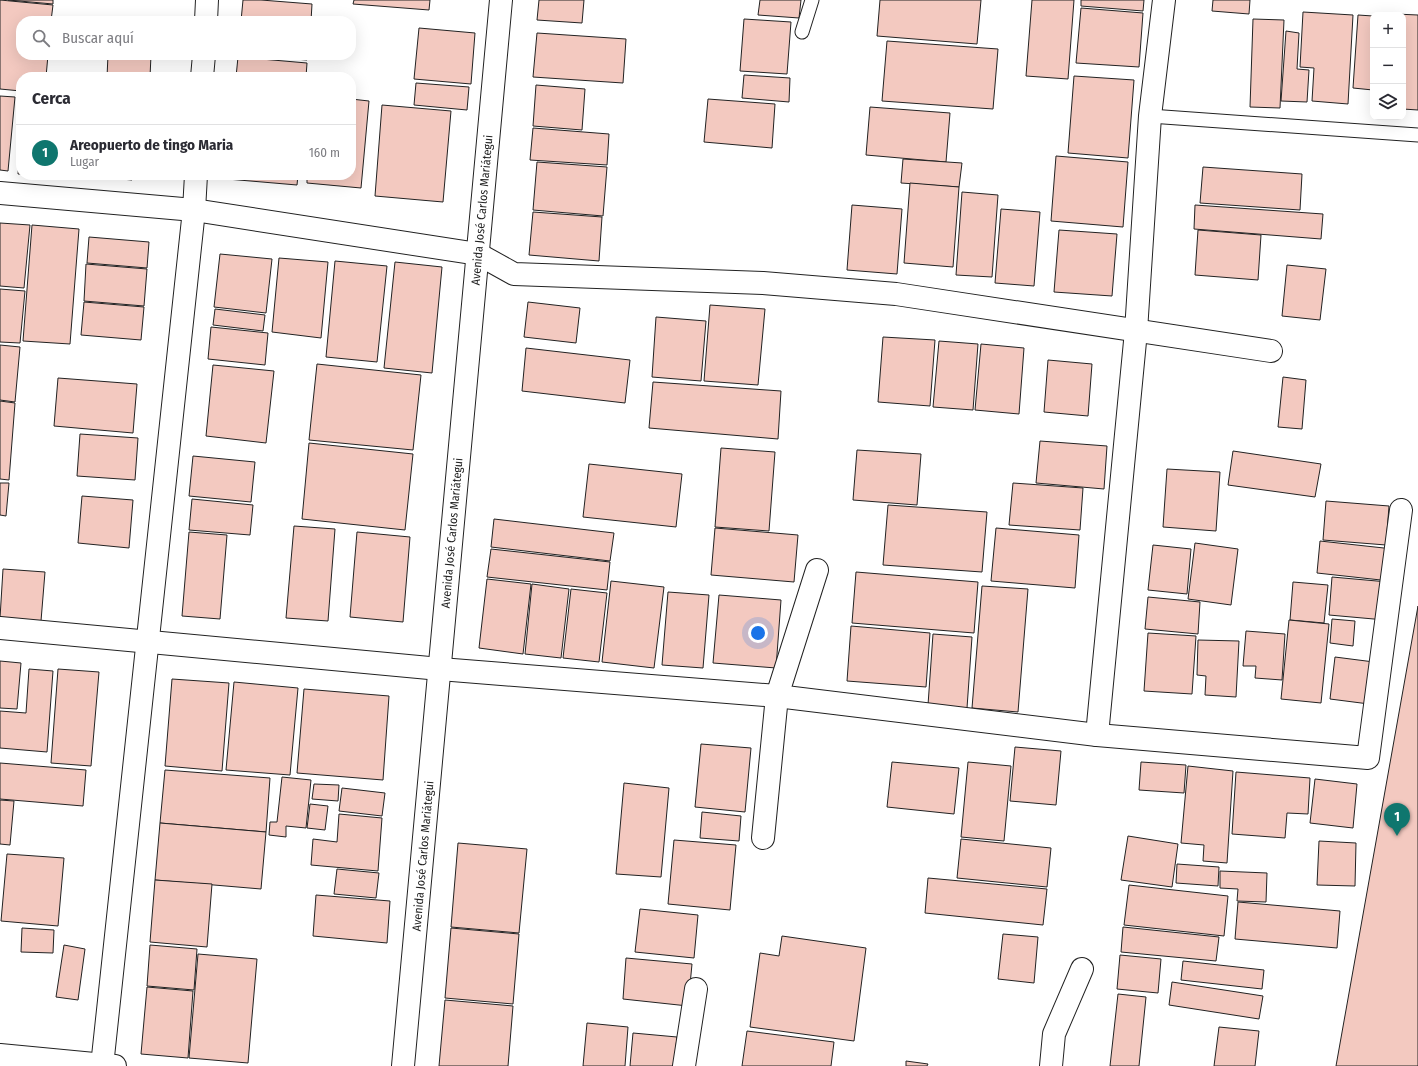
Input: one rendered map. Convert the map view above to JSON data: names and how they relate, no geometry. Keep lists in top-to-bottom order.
{
  "streets": {
    "street": ["Avenida José Carlos Mariátegui"]
  },
  "page": {
    "map_buttons": ["+", "−"],
    "search": "Buscar aquí",
    "heading": "Cerca",
    "list": [
      {
        "mark": "1",
        "name": "Areopuerto de tingo Maria",
        "note": "Lugar",
        "value": "160 m"
      }
    ],
    "pins": "1"
  }
}
